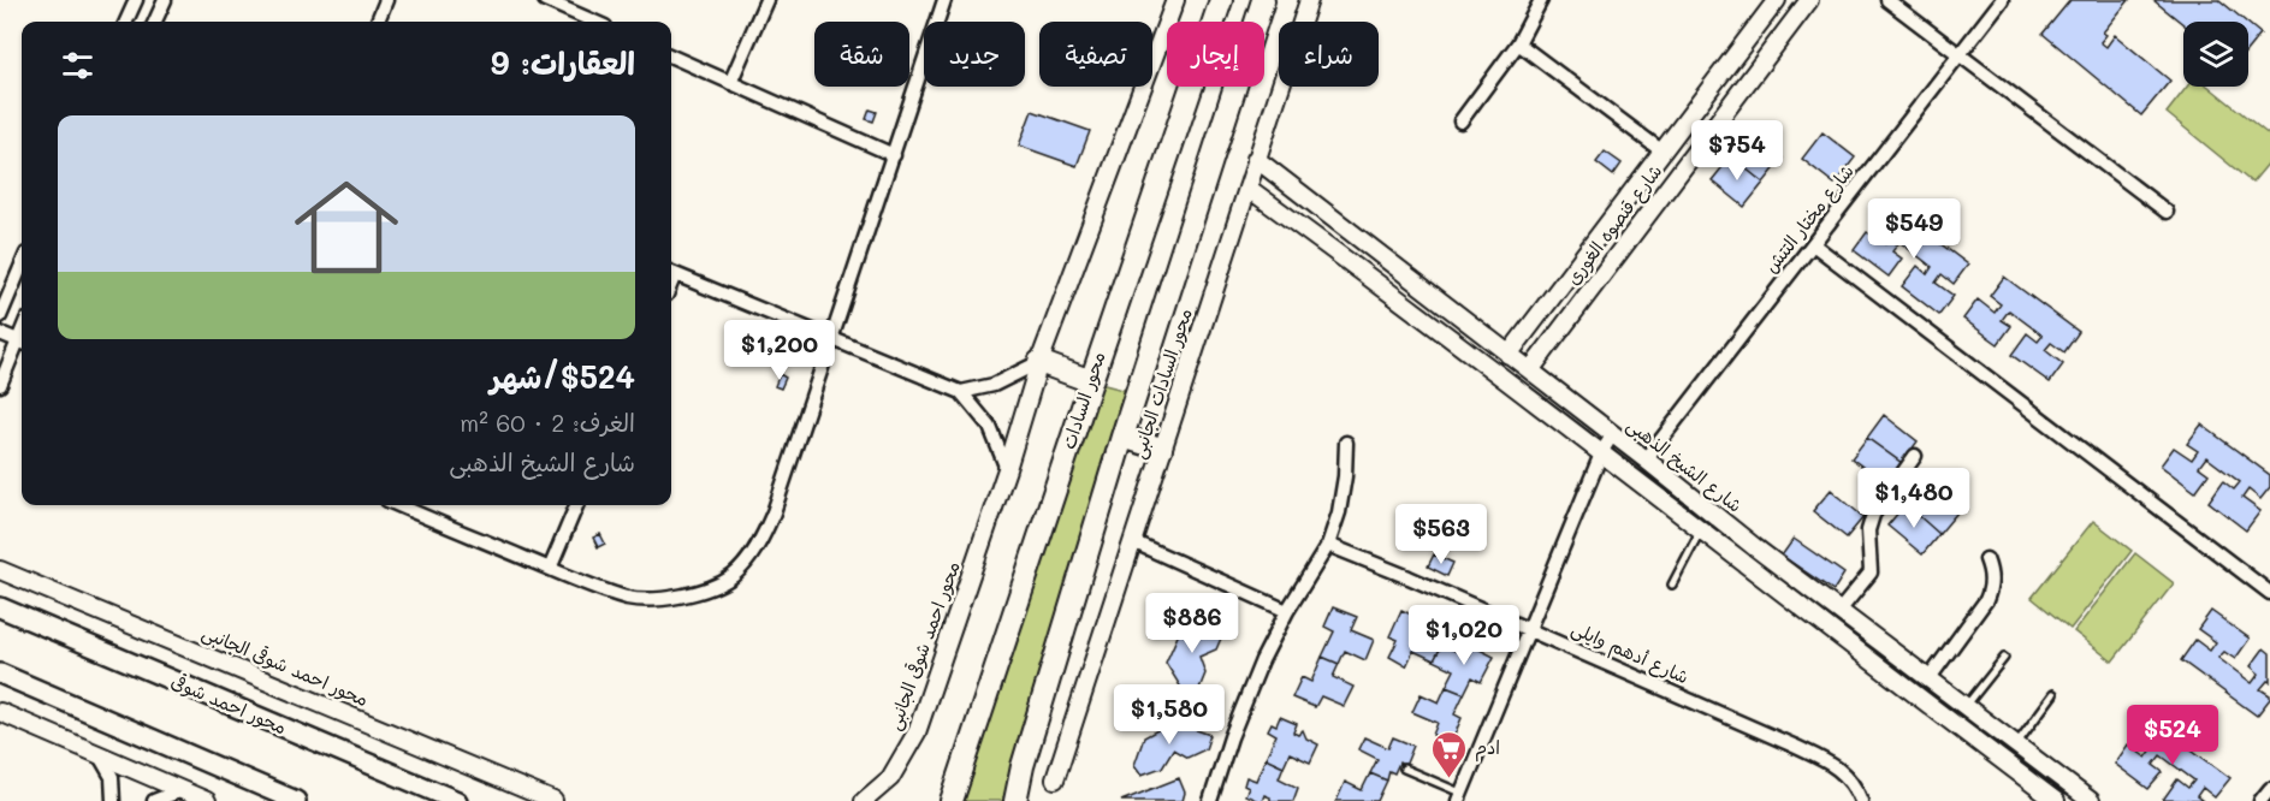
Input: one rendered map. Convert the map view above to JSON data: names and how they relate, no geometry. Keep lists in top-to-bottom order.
{
  "streets": {
    "main road": ["محور السادات", "محور احمد شوقى"],
    "street": [
      "شارع مختار التتش",
      "شارع قنصوه الغورى",
      "محور السادات الجانبى",
      "شارع الشيخ الذهبى",
      "محور احمد شوقى الجانبى",
      "شارع أدهم وايلى"
    ]
  },
  "crossings": [
    ["شارع مختار التتش", "شارع الشيخ الذهبى"],
    ["شارع قنصوه الغورى", "شارع الشيخ الذهبى"],
    ["محور السادات الجانبى", "شارع الشيخ الذهبى"]
  ],
  "places": {
    "supermarket": ["ادم"]
  },
  "page": {
    "chip": [
      "شراء",
      "إيجار",
      "تصفية",
      "جديد",
      "شقة"
    ],
    "heading": "العقارات: 9",
    "list": [
      {
        "name": "$524/شهر",
        "note": "الغرف: 2 · 60 m² · شارع الشيخ الذهبى"
      }
    ],
    "price": [
      "$754",
      "$549",
      "$1,200",
      "$1,480",
      "$563",
      "$886",
      "$1,020",
      "$1,580",
      "$524"
    ]
  }
}
